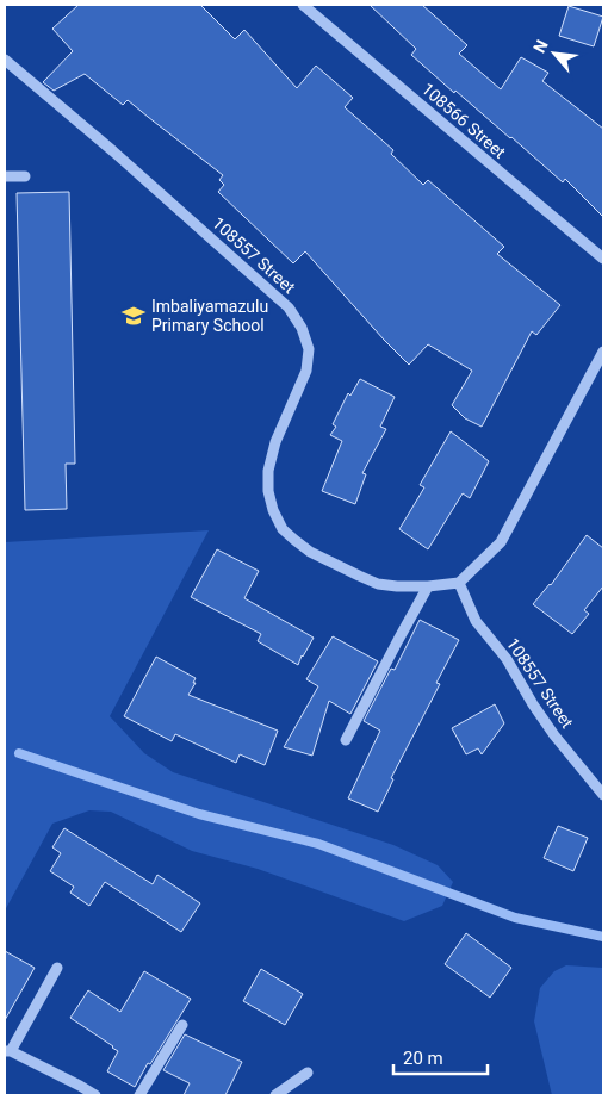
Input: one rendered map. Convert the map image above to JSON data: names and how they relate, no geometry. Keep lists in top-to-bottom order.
{
  "streets": {
    "street": ["108566 Street", "108557 Street"]
  },
  "places": {
    "school or university": ["Imbaliyamazulu Primary School"]
  },
  "scale_bar": "20 m",
  "north": "top left"
}
